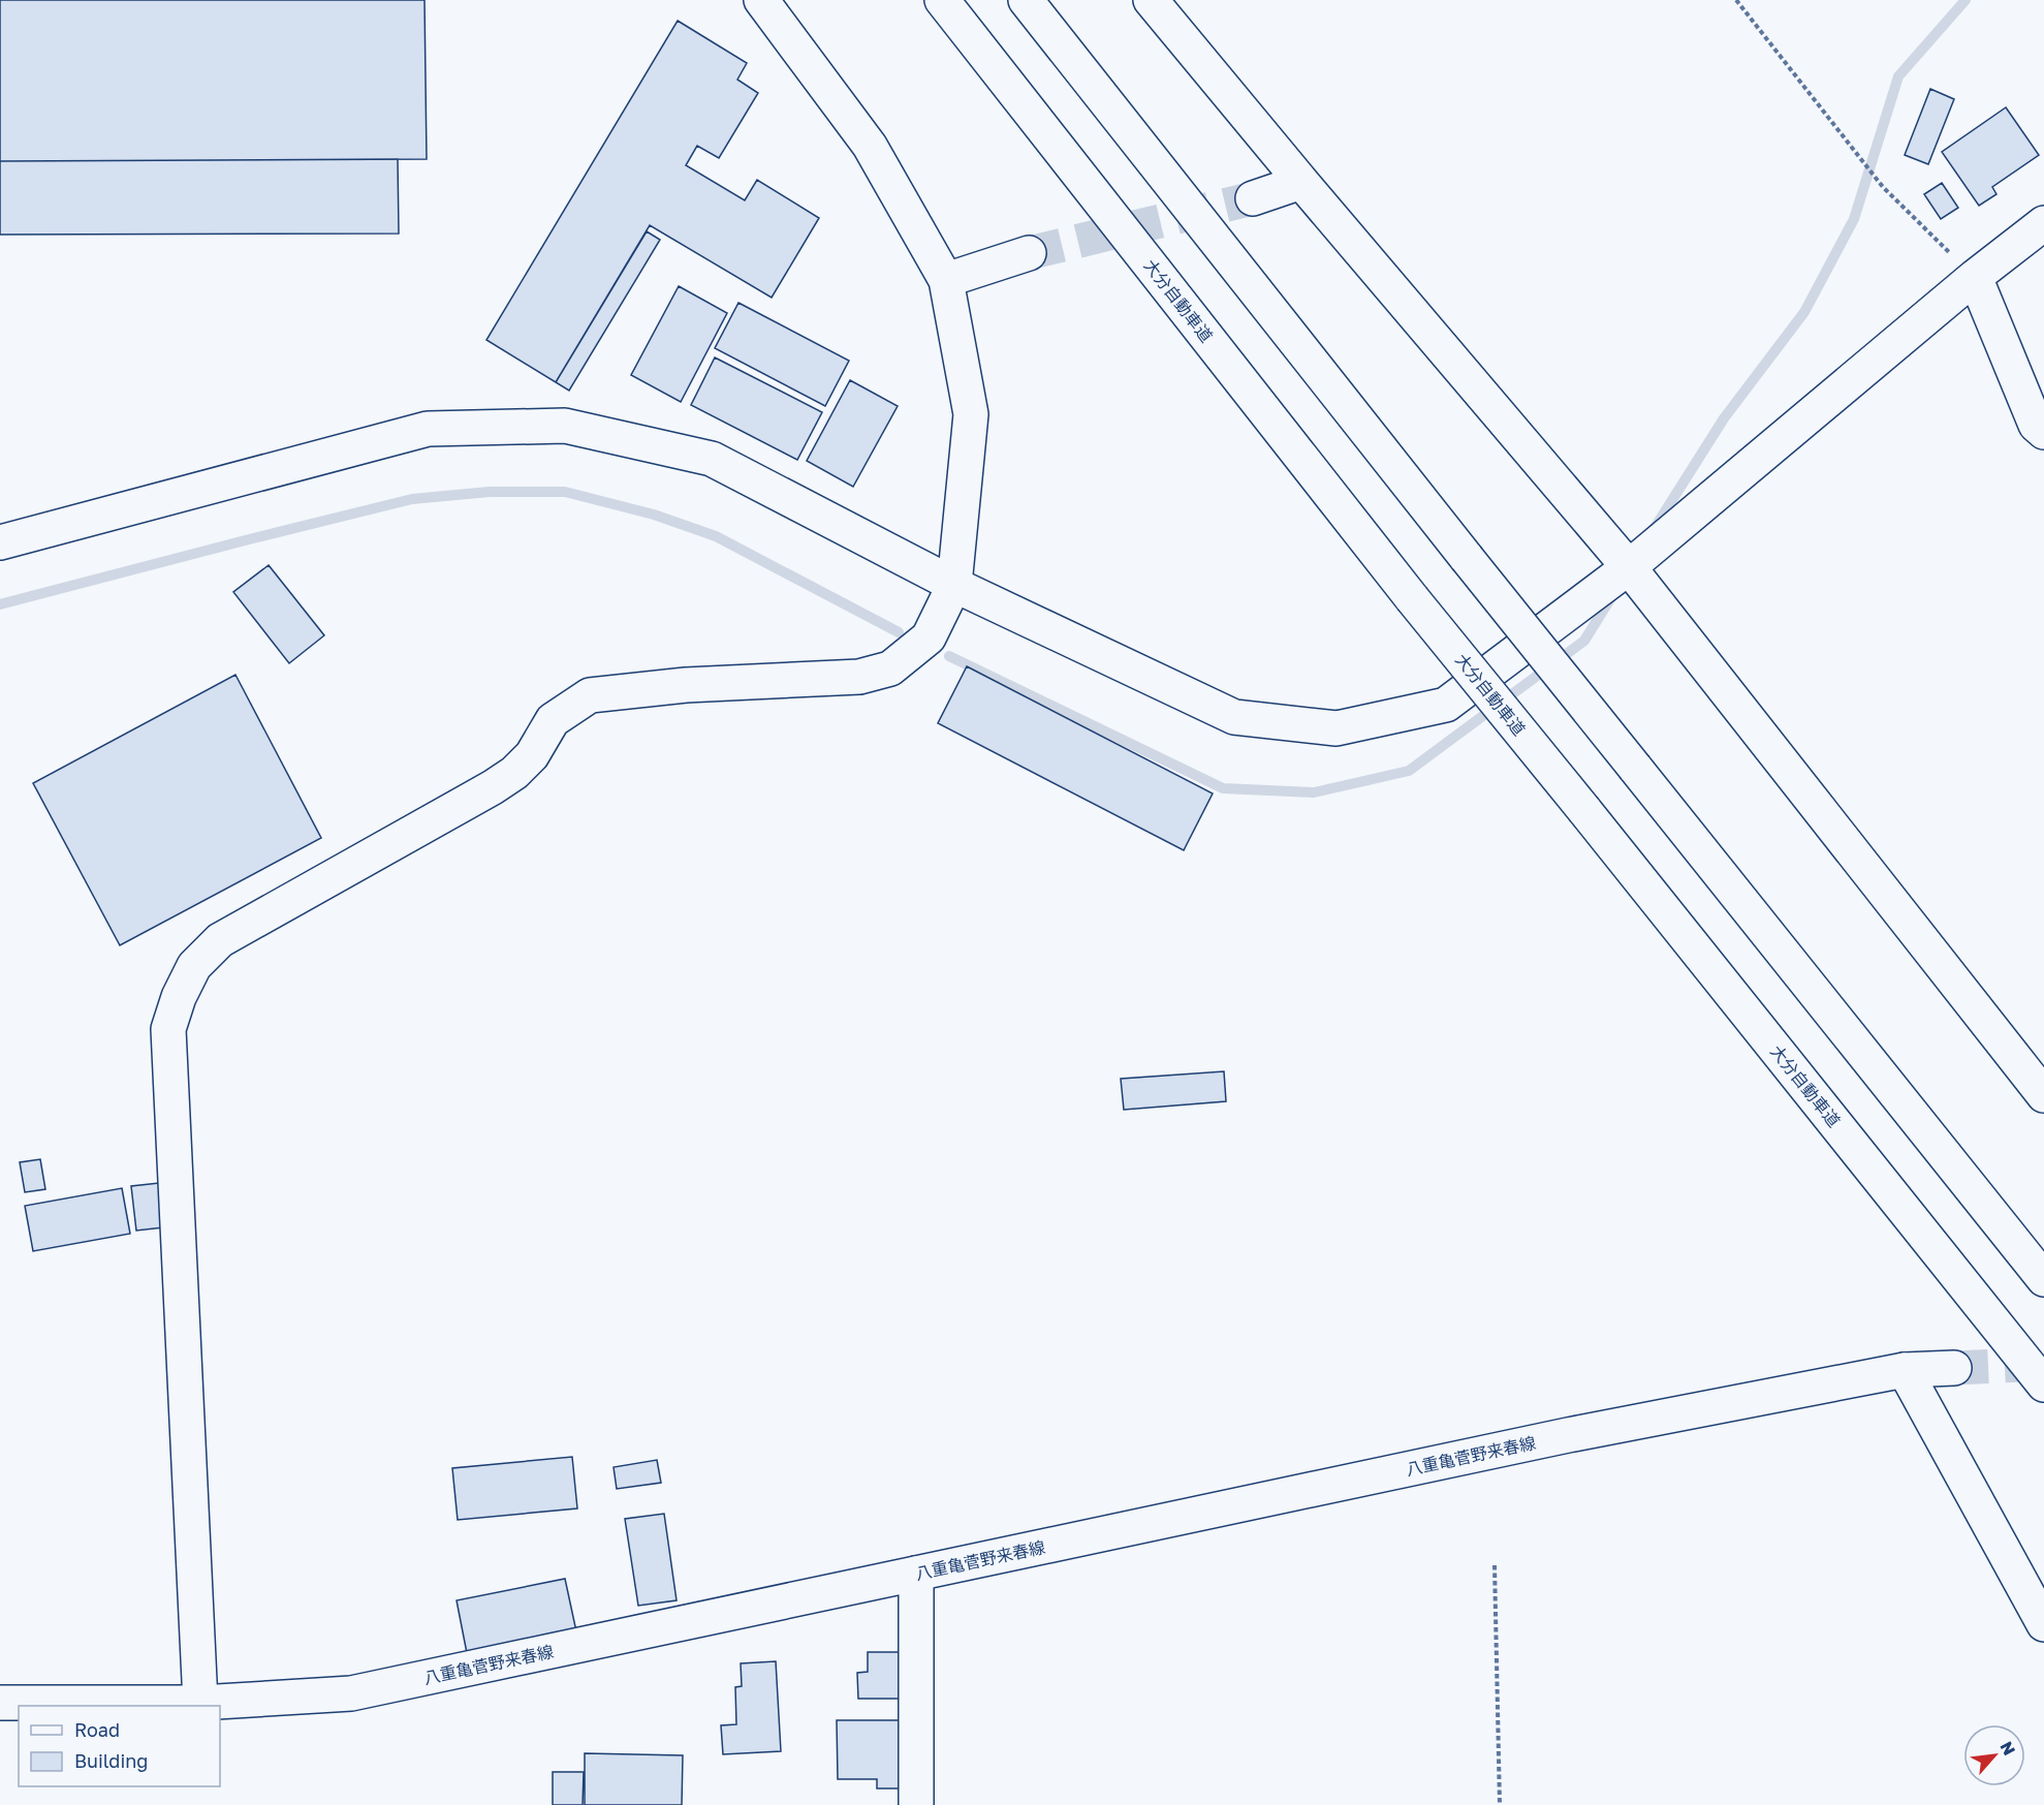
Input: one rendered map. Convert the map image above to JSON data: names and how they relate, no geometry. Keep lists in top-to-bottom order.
{
  "streets": {
    "main road": ["大分自動車道", "八重亀菅野来春線"]
  },
  "legend": ["Road", "Building"],
  "north": "top right"
}
